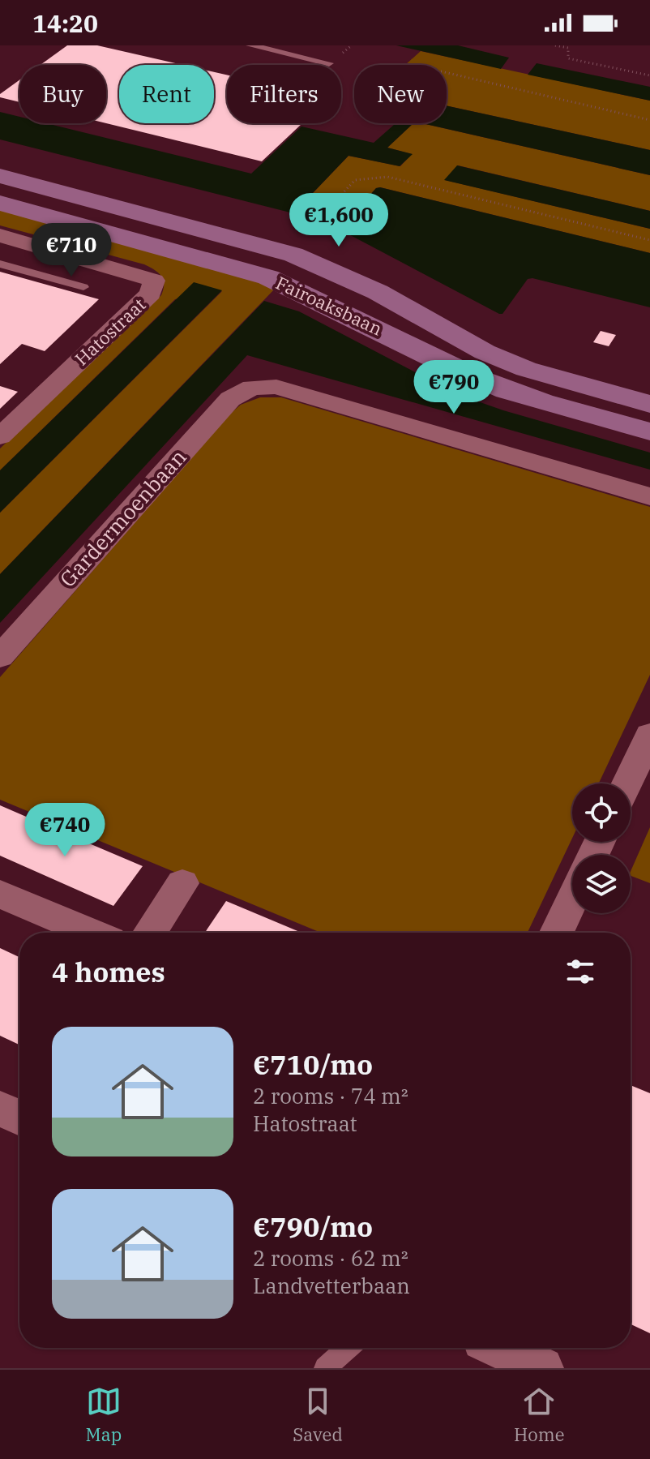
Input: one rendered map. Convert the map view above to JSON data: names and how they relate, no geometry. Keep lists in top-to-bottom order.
{
  "streets": {
    "main road": ["Fairoaksbaan"],
    "street": ["Hatostraat", "Gardermoenbaan"]
  },
  "page": {
    "status": "14:20",
    "chip": [
      "Buy",
      "Rent",
      "Filters",
      "New"
    ],
    "price": [
      "€1,600",
      "€710",
      "€790",
      "€740"
    ],
    "heading": "4 homes",
    "list": [
      {
        "name": "€710/mo",
        "note": "2 rooms · 74 m² · Hatostraat"
      },
      {
        "name": "€790/mo",
        "note": "2 rooms · 62 m² · Landvetterbaan"
      }
    ],
    "tabs": ["Map", "Saved", "Home"]
  }
}
